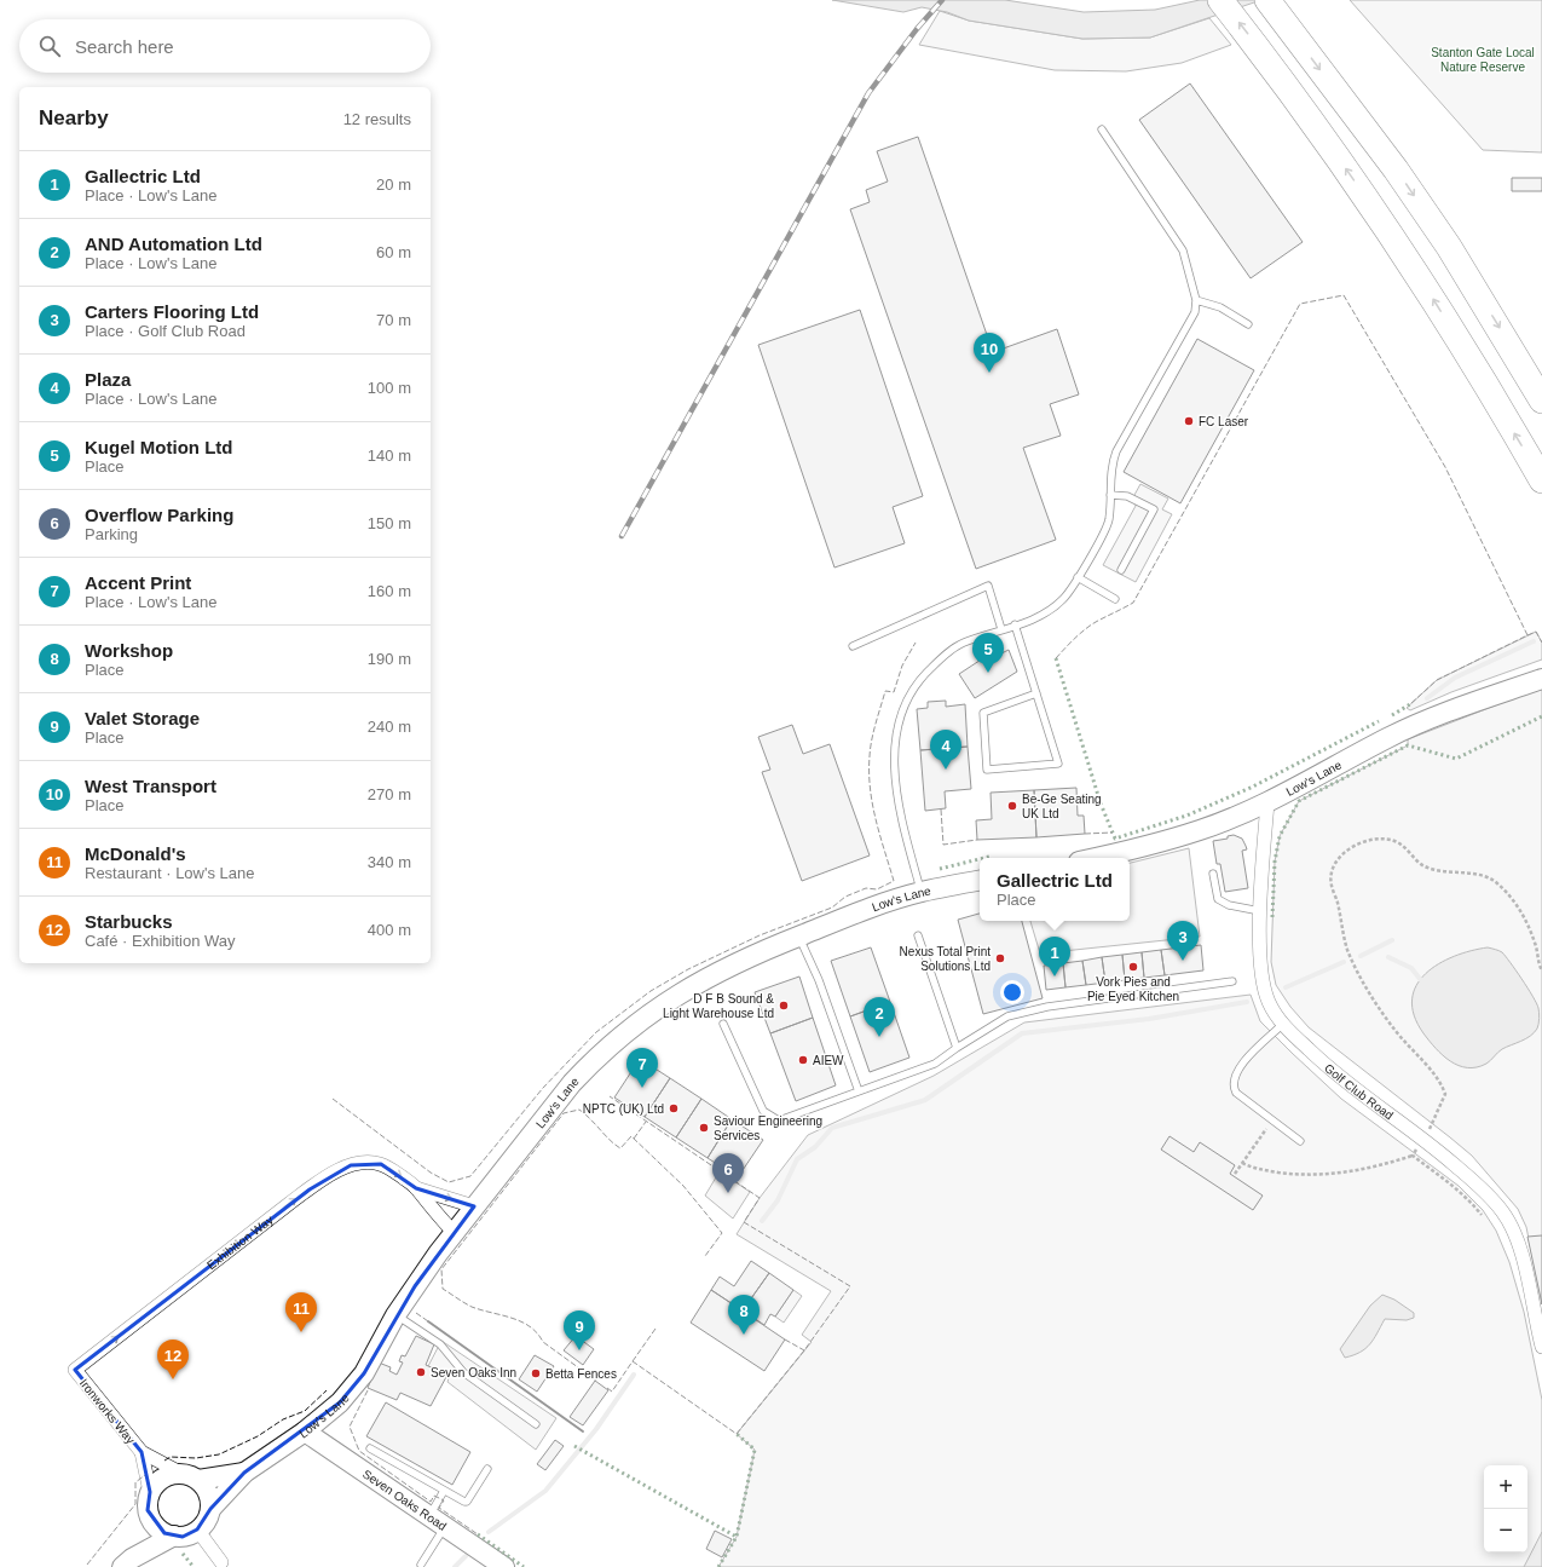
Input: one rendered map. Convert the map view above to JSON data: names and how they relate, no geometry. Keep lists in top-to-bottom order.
{
  "streets": {
    "street": [
      "Low's Lane",
      "Golf Club Road",
      "Exhibition Way",
      "Ironworks Way",
      "Seven Oaks Road"
    ]
  },
  "crossings": [
    ["Low's Lane", "Golf Club Road"],
    ["Low's Lane", "Exhibition Way"],
    ["Low's Lane", "Ironworks Way"],
    ["Low's Lane", "Seven Oaks Road"],
    ["Exhibition Way", "Ironworks Way"]
  ],
  "one_way": ["Exhibition Way"],
  "parks": ["Stanton Gate Local Nature Reserve"],
  "places": [
    "FC Laser",
    "Be-Ge Seating UK Ltd",
    "Nexus Total Print Solutions Ltd",
    "Vork Pies and Pie Eyed Kitchen",
    "D F B Sound & Light Warehouse Ltd",
    "AIEW",
    "NPTC (UK) Ltd",
    "Saviour Engineering Services",
    "Seven Oaks Inn",
    "Betta Fences"
  ],
  "page": {
    "search": "Search here",
    "heading": ["Nearby", "12 results"],
    "list": [
      {
        "mark": "1",
        "name": "Gallectric Ltd",
        "note": "Place · Low's Lane",
        "value": "20 m"
      },
      {
        "mark": "2",
        "name": "AND Automation Ltd",
        "note": "Place · Low's Lane",
        "value": "60 m"
      },
      {
        "mark": "3",
        "name": "Carters Flooring Ltd",
        "note": "Place · Golf Club Road",
        "value": "70 m"
      },
      {
        "mark": "4",
        "name": "Plaza",
        "note": "Place · Low's Lane",
        "value": "100 m"
      },
      {
        "mark": "5",
        "name": "Kugel Motion Ltd",
        "note": "Place",
        "value": "140 m"
      },
      {
        "mark": "6",
        "name": "Overflow Parking",
        "note": "Parking",
        "value": "150 m"
      },
      {
        "mark": "7",
        "name": "Accent Print",
        "note": "Place · Low's Lane",
        "value": "160 m"
      },
      {
        "mark": "8",
        "name": "Workshop",
        "note": "Place",
        "value": "190 m"
      },
      {
        "mark": "9",
        "name": "Valet Storage",
        "note": "Place",
        "value": "240 m"
      },
      {
        "mark": "10",
        "name": "West Transport",
        "note": "Place",
        "value": "270 m"
      },
      {
        "mark": "11",
        "name": "McDonald's",
        "note": "Restaurant · Low's Lane",
        "value": "340 m"
      },
      {
        "mark": "12",
        "name": "Starbucks",
        "note": "Café · Exhibition Way",
        "value": "400 m"
      }
    ],
    "pins": [
      "10",
      "5",
      "4",
      "3",
      "1",
      "2",
      "7",
      "6",
      "11",
      "8",
      "9",
      "12"
    ],
    "popup": ["Gallectric Ltd", "Place"],
    "map_buttons": ["+", "−"]
  }
}
